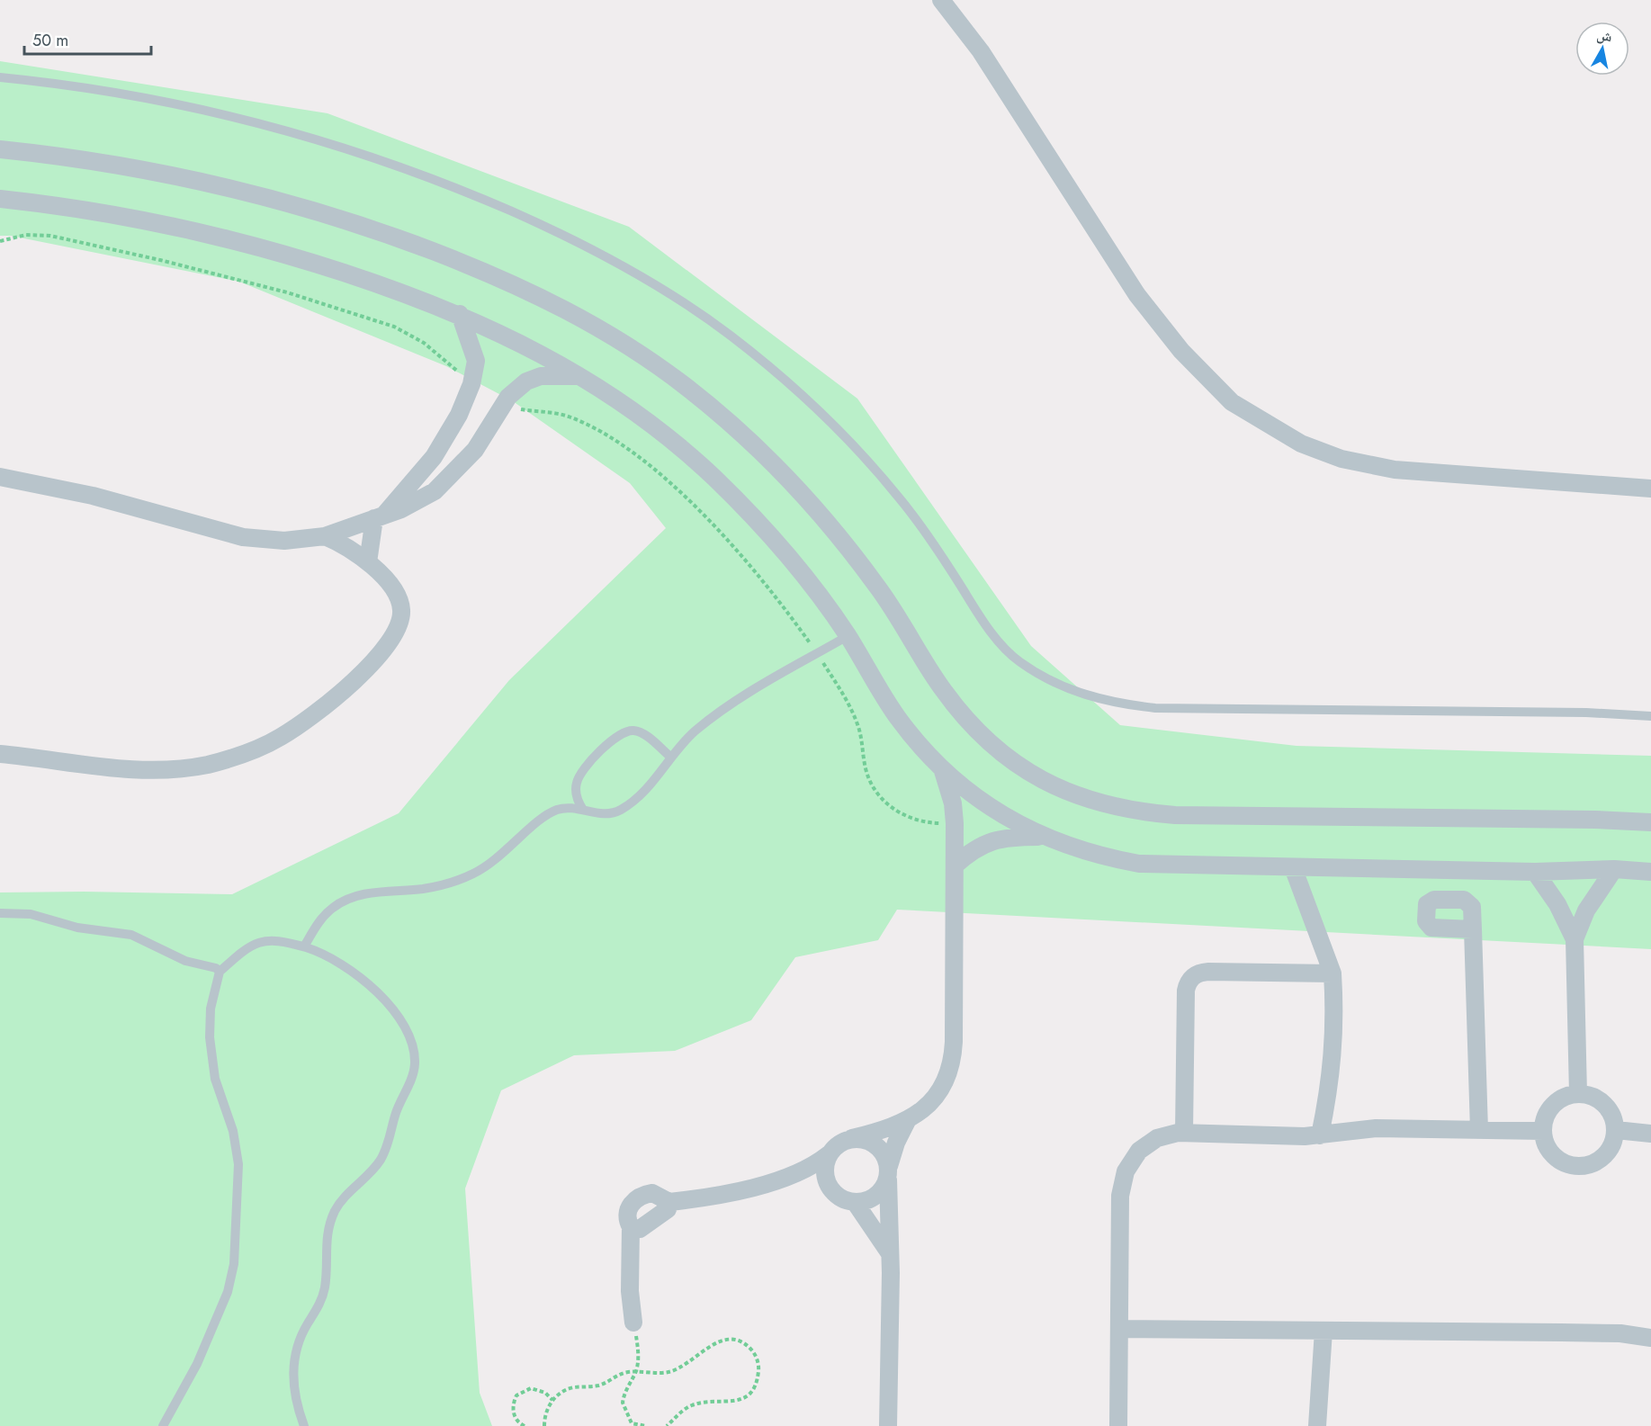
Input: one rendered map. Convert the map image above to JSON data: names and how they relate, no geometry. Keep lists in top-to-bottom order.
{
  "scale_bar": "50 m",
  "north": "top"
}
